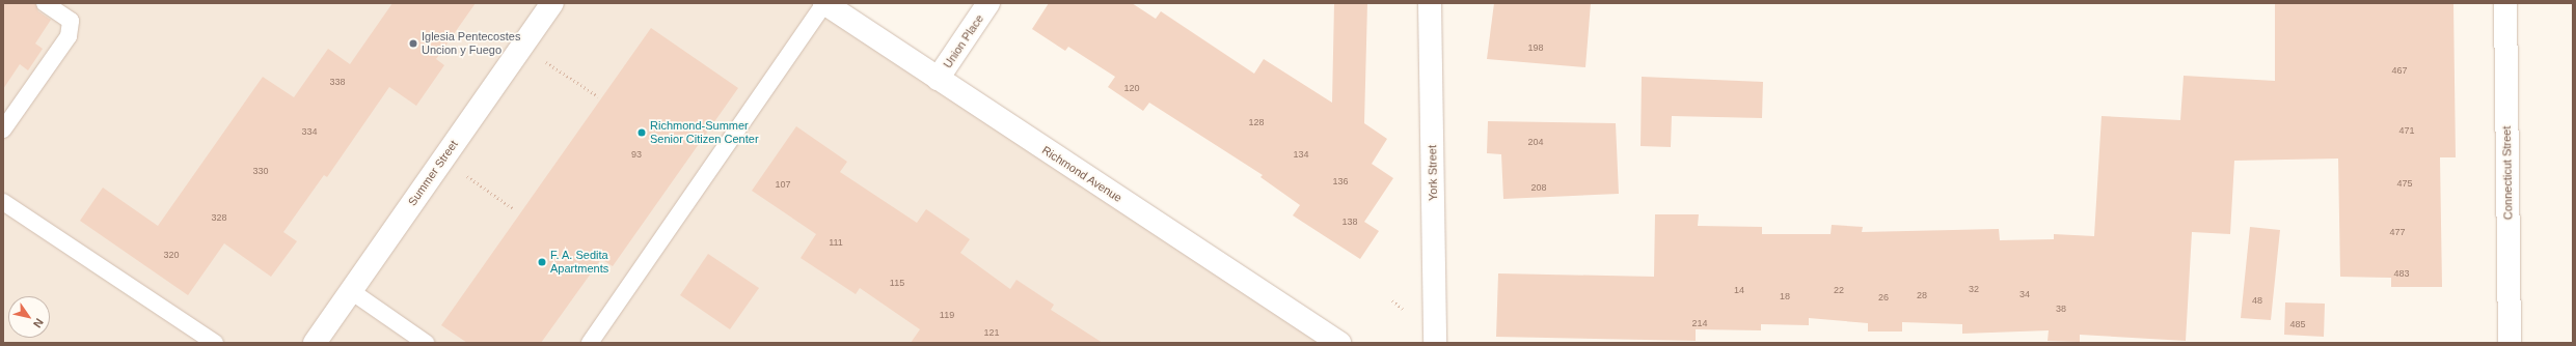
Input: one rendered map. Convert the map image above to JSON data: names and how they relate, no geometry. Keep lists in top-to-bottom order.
{
  "streets": {
    "street": [
      "Union Place",
      "Summer Street",
      "York Street",
      "Connecticut Street",
      "Richmond Avenue"
    ]
  },
  "crossings": [
    ["Union Place", "Richmond Avenue"]
  ],
  "places": ["Iglesia Pentecostes Uncion y Fuego", "Richmond-Summer Senior Citizen Center", "F. A. Sedita Apartments"],
  "house_numbers": [
    "198",
    "467",
    "338",
    "120",
    "128",
    "471",
    "334",
    "204",
    "93",
    "134",
    "330",
    "136",
    "475",
    "107",
    "208",
    "328",
    "138",
    "477",
    "111",
    "320",
    "483",
    "115",
    "32",
    "14",
    "22",
    "34",
    "28",
    "18",
    "26",
    "48",
    "38",
    "119",
    "214",
    "485",
    "121"
  ],
  "north": "bottom right"
}
